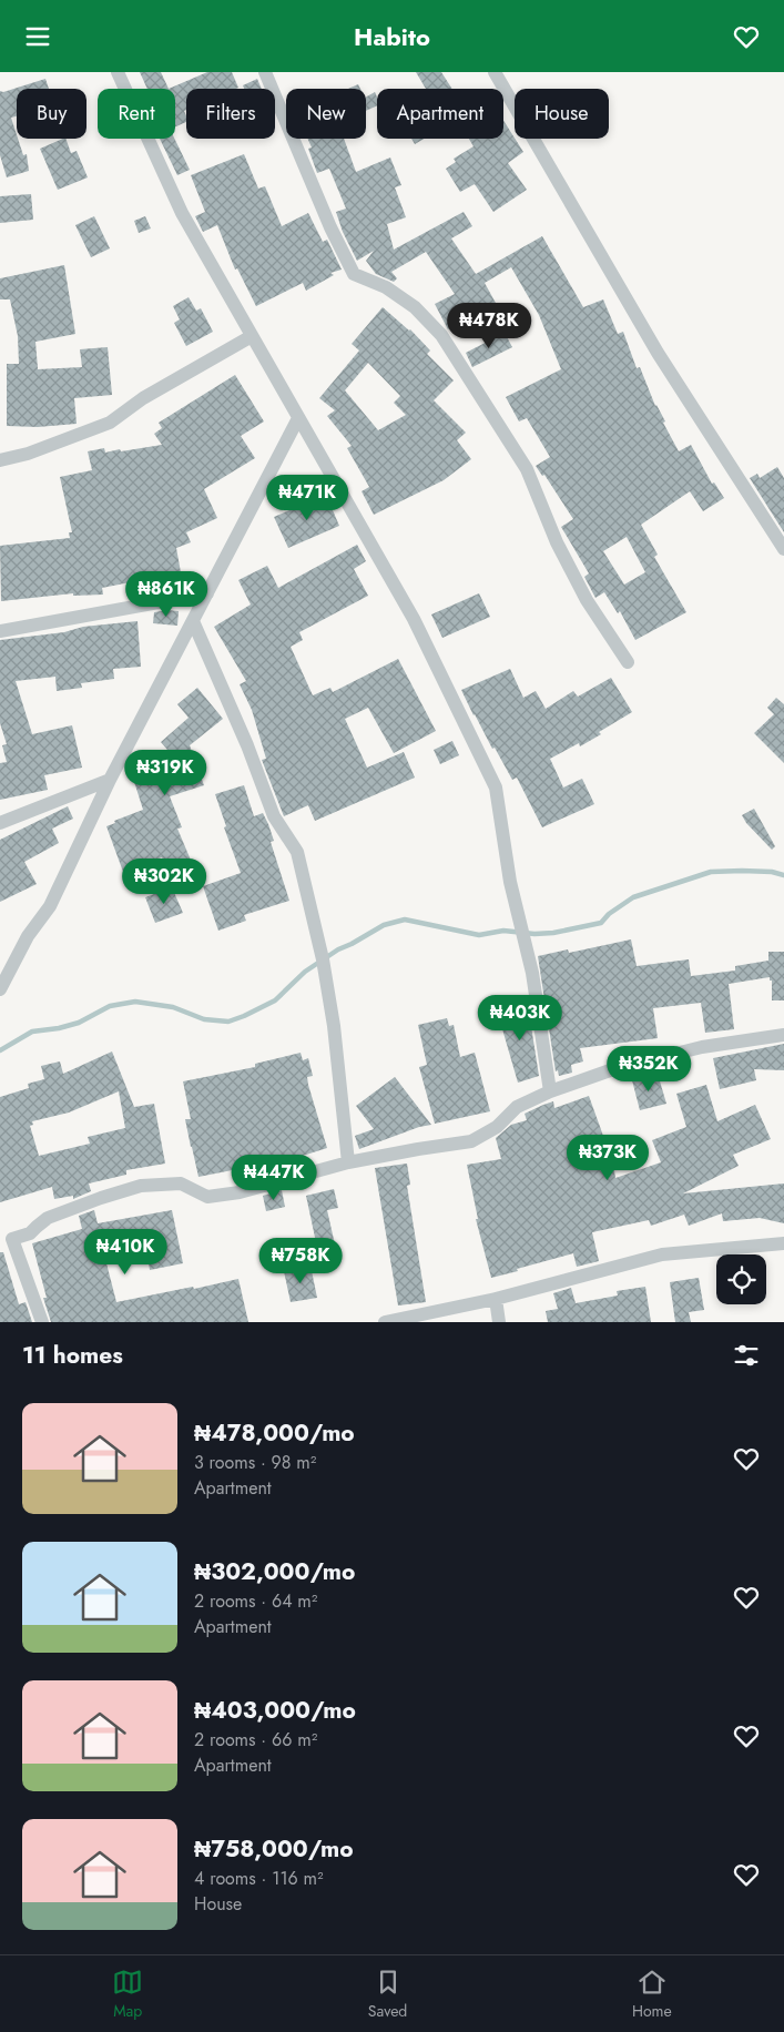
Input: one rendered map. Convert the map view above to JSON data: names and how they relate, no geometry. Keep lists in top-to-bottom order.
{
  "page": {
    "header": "Habito",
    "chip": [
      "Buy",
      "Rent",
      "Filters",
      "New",
      "Apartment",
      "House"
    ],
    "price": [
      "₦478K",
      "₦471K",
      "₦861K",
      "₦319K",
      "₦302K",
      "₦403K",
      "₦352K",
      "₦373K",
      "₦447K",
      "₦410K",
      "₦758K"
    ],
    "heading": "11 homes",
    "list": [
      {
        "name": "₦478,000/mo",
        "note": "3 rooms · 98 m² · Apartment"
      },
      {
        "name": "₦302,000/mo",
        "note": "2 rooms · 64 m² · Apartment"
      },
      {
        "name": "₦403,000/mo",
        "note": "2 rooms · 66 m² · Apartment"
      },
      {
        "name": "₦758,000/mo",
        "note": "4 rooms · 116 m² · House"
      }
    ],
    "tabs": ["Map", "Saved", "Home"]
  }
}
